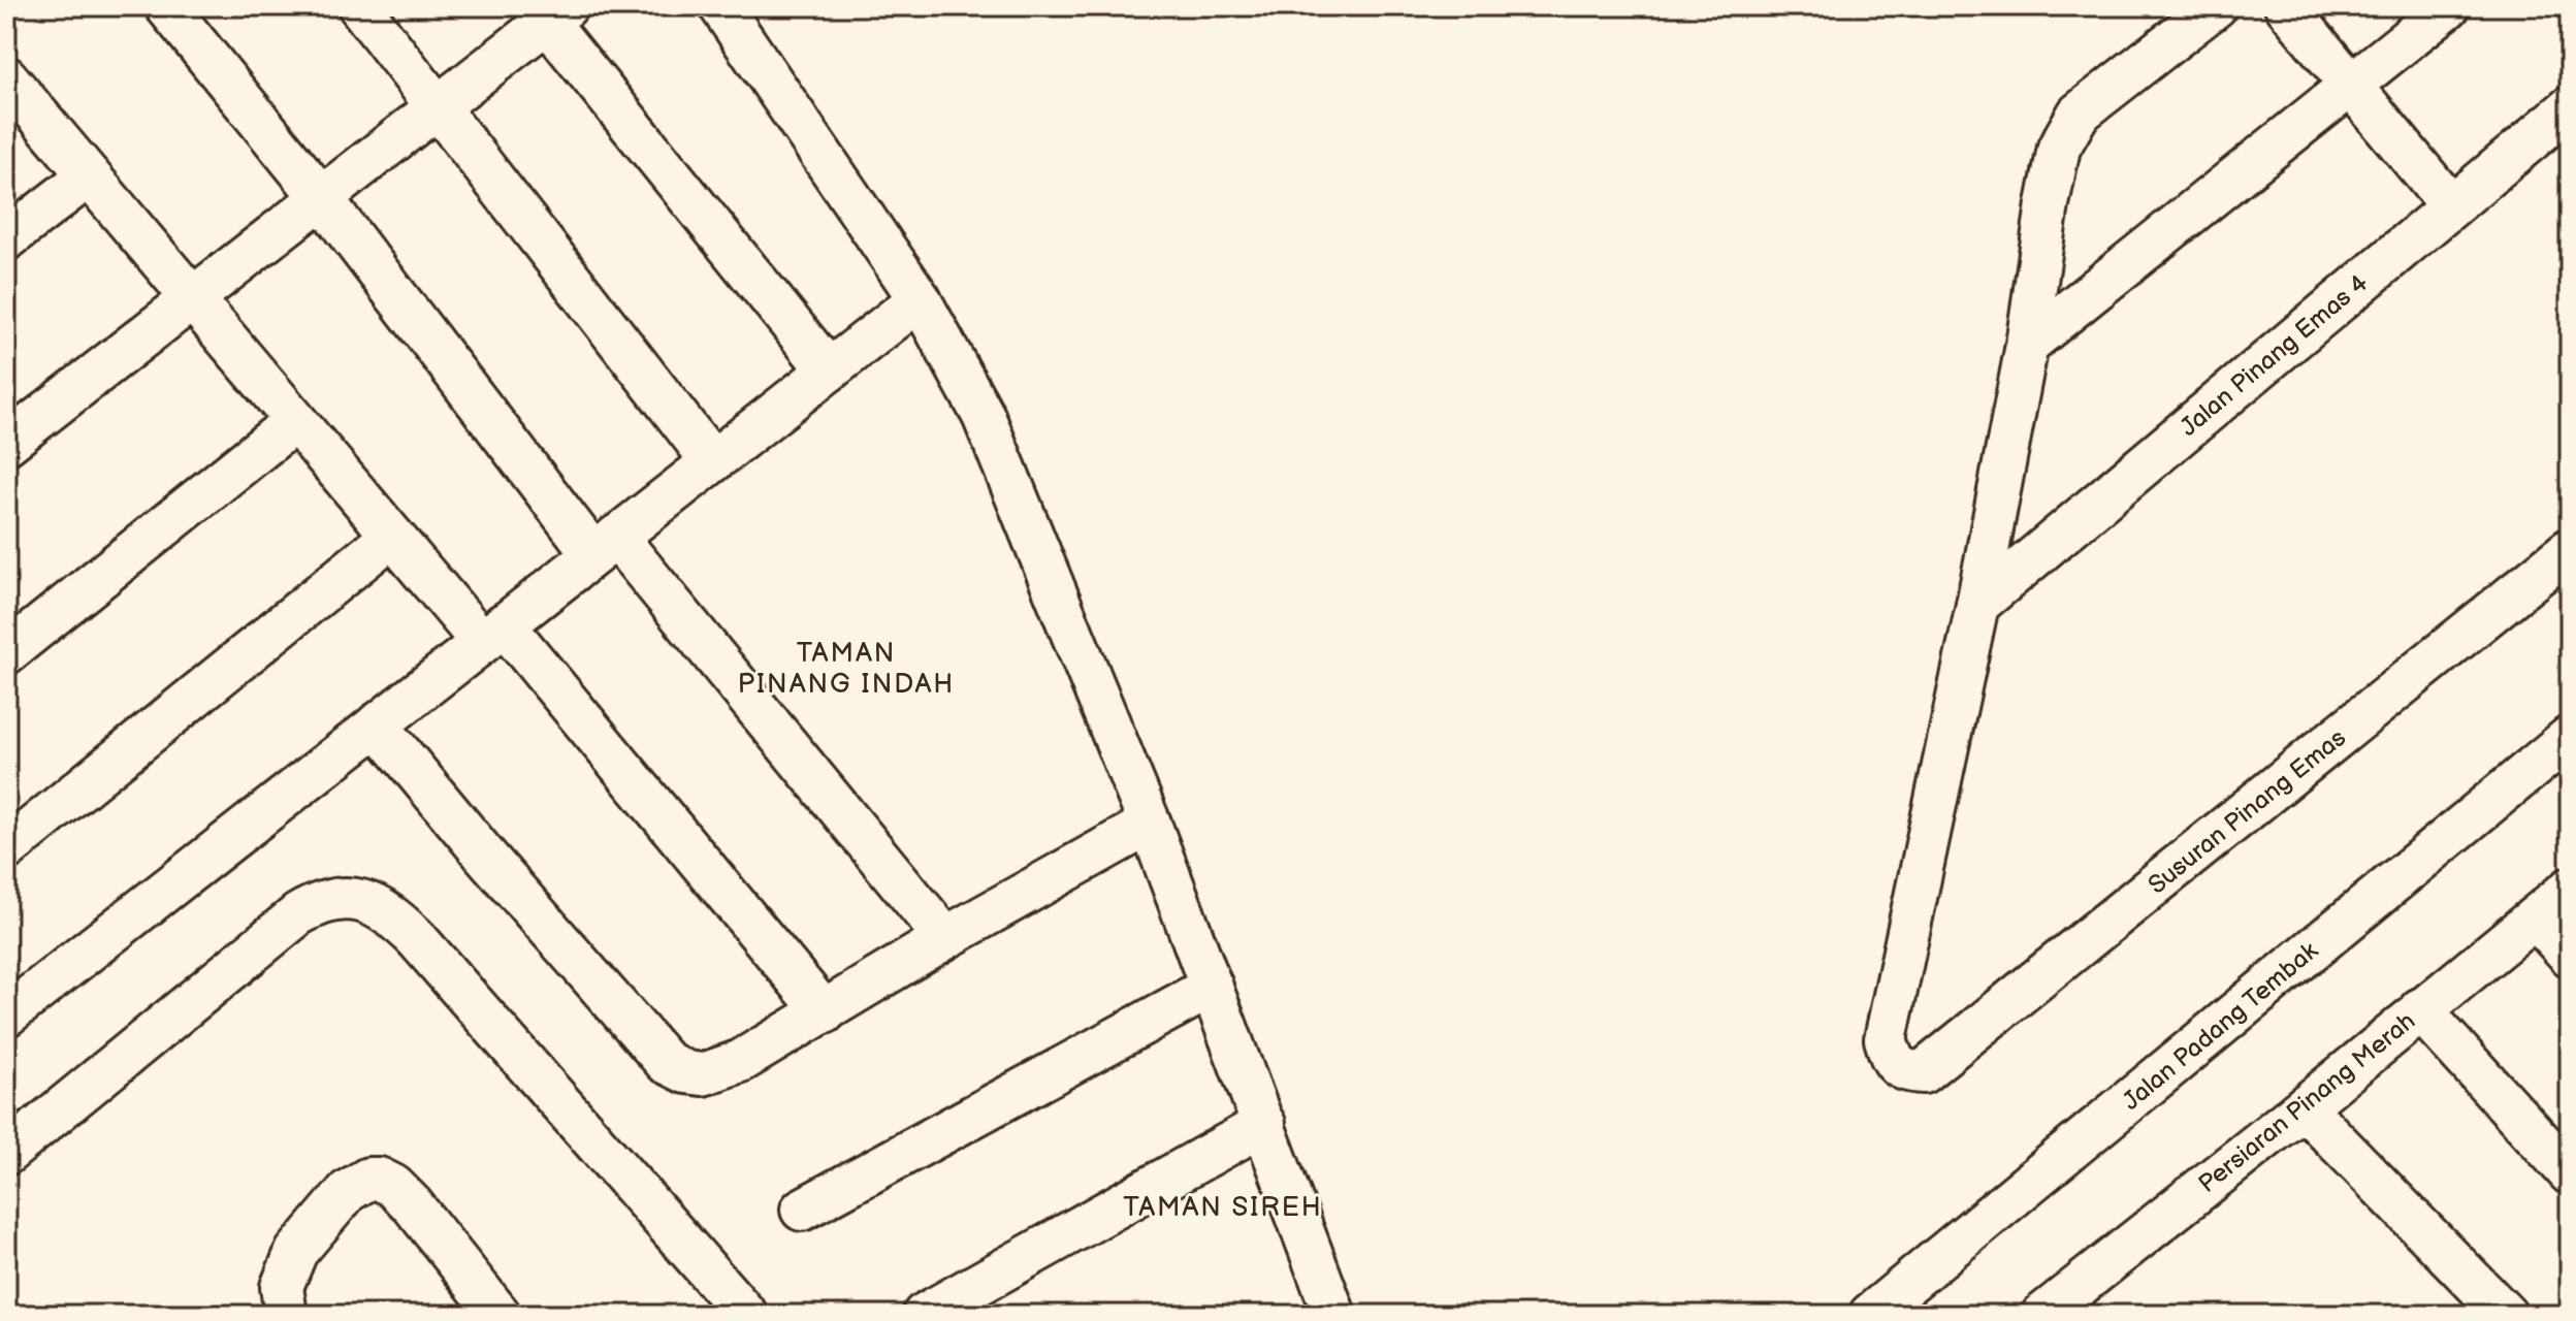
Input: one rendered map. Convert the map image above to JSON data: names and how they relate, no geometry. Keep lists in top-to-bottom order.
{
  "streets": {
    "street": [
      "Jalan Pinang Emas 4",
      "Susuran Pinang Emas",
      "Jalan Padang Tembak",
      "Persiaran Pinang Merah"
    ]
  },
  "crossings": [
    ["Jalan Pinang Emas 4", "Susuran Pinang Emas"]
  ],
  "districts": ["TAMAN PINANG INDAH", "TAMAN SIREH"]
}
